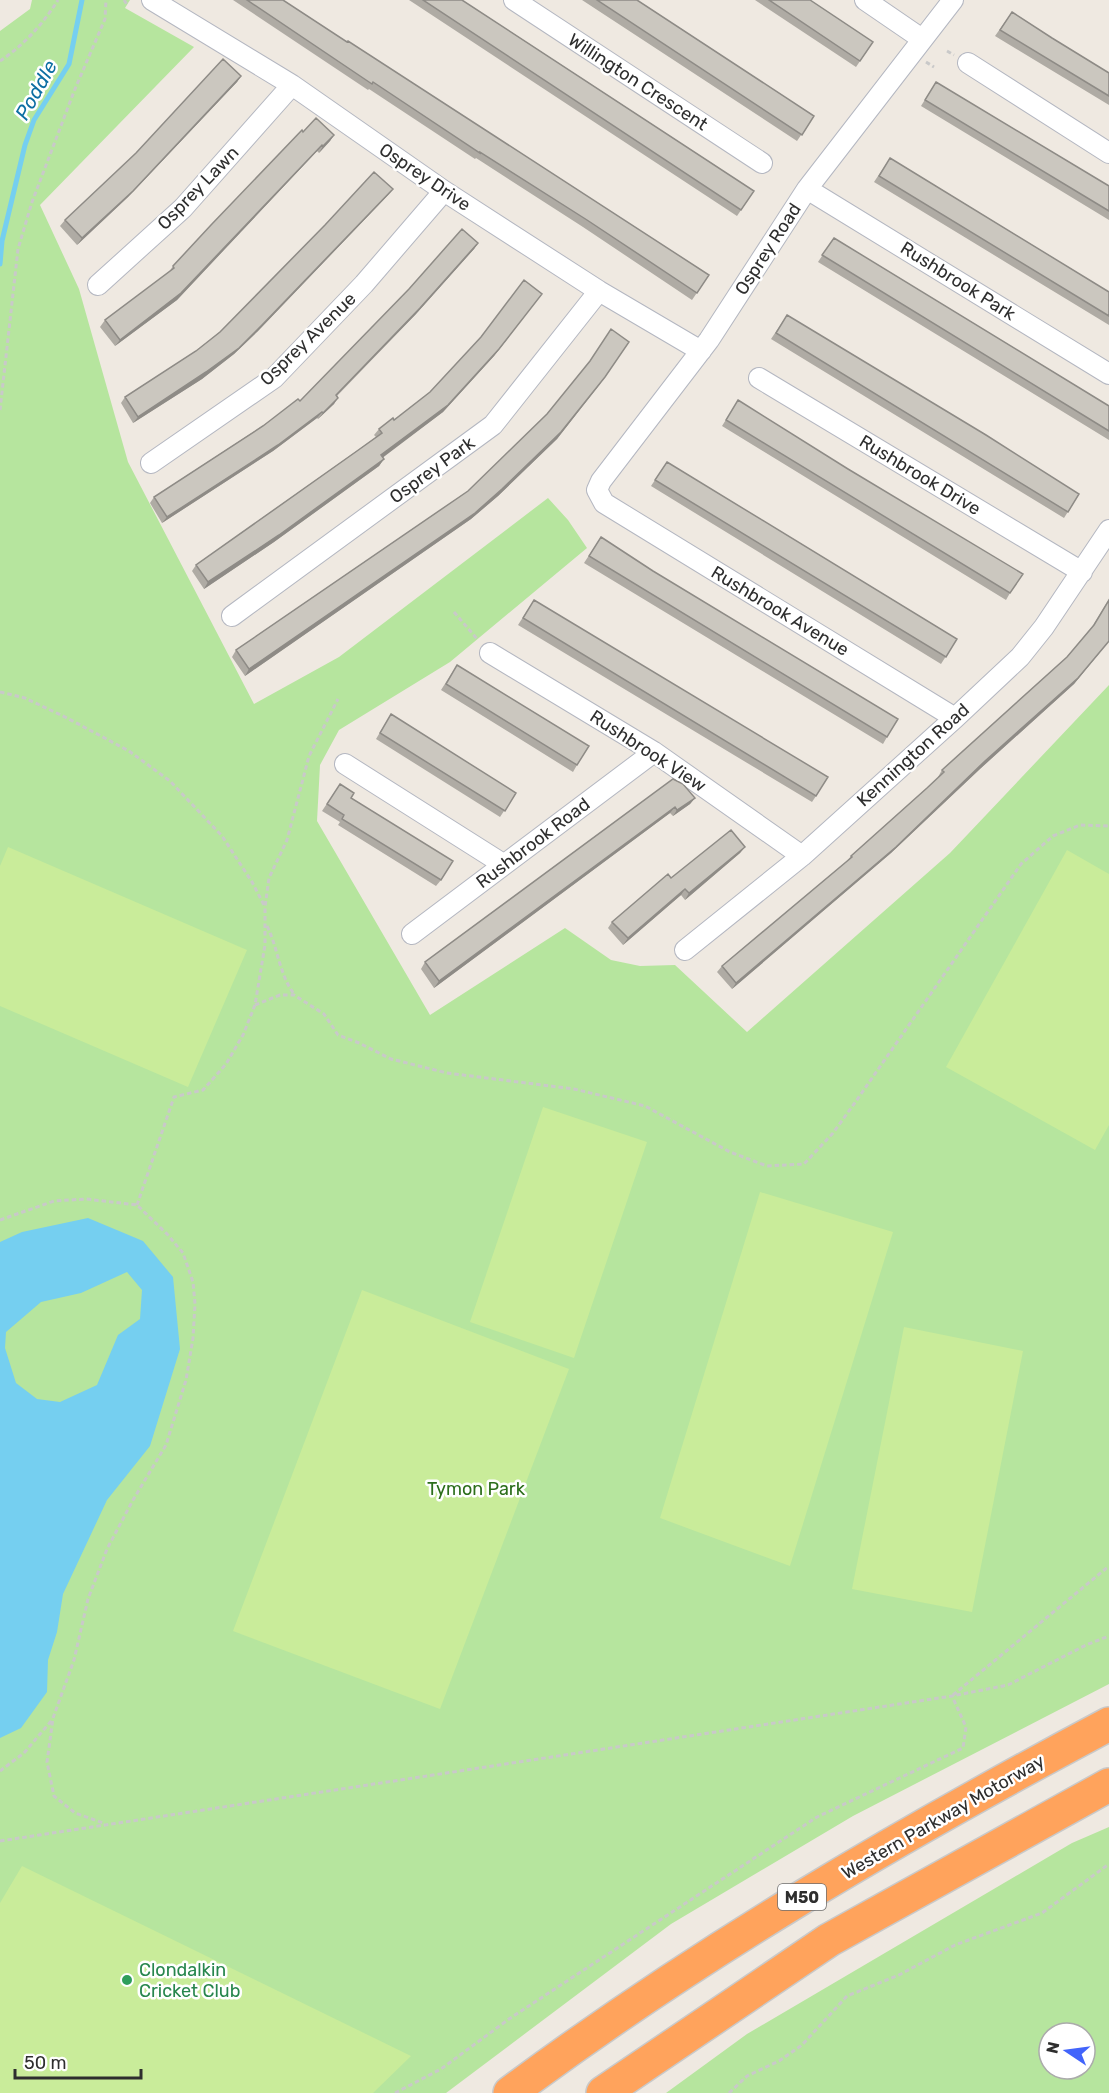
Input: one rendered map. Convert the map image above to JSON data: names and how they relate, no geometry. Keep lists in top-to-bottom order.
{
  "streets": {
    "highway": ["Western Parkway Motorway", "M50"],
    "street": [
      "Willington Crescent",
      "Osprey Drive",
      "Osprey Lawn",
      "Osprey Road",
      "Rushbrook Park",
      "Osprey Avenue",
      "Osprey Park",
      "Rushbrook Drive",
      "Rushbrook Avenue",
      "Rushbrook View",
      "Kennington Road",
      "Rushbrook Road"
    ]
  },
  "crossings": [
    ["Osprey Drive", "Osprey Lawn"],
    ["Osprey Drive", "Osprey Road"],
    ["Osprey Drive", "Osprey Avenue"],
    ["Osprey Drive", "Osprey Park"],
    ["Osprey Road", "Rushbrook Park"],
    ["Osprey Road", "Rushbrook Avenue"],
    ["Rushbrook Drive", "Kennington Road"],
    ["Rushbrook Avenue", "Kennington Road"],
    ["Rushbrook View", "Kennington Road"],
    ["Rushbrook View", "Rushbrook Road"]
  ],
  "water": ["Poddle"],
  "parks": ["Tymon Park"],
  "places": ["Clondalkin Cricket Club"],
  "scale_bar": "50 m",
  "north": "left"
}
